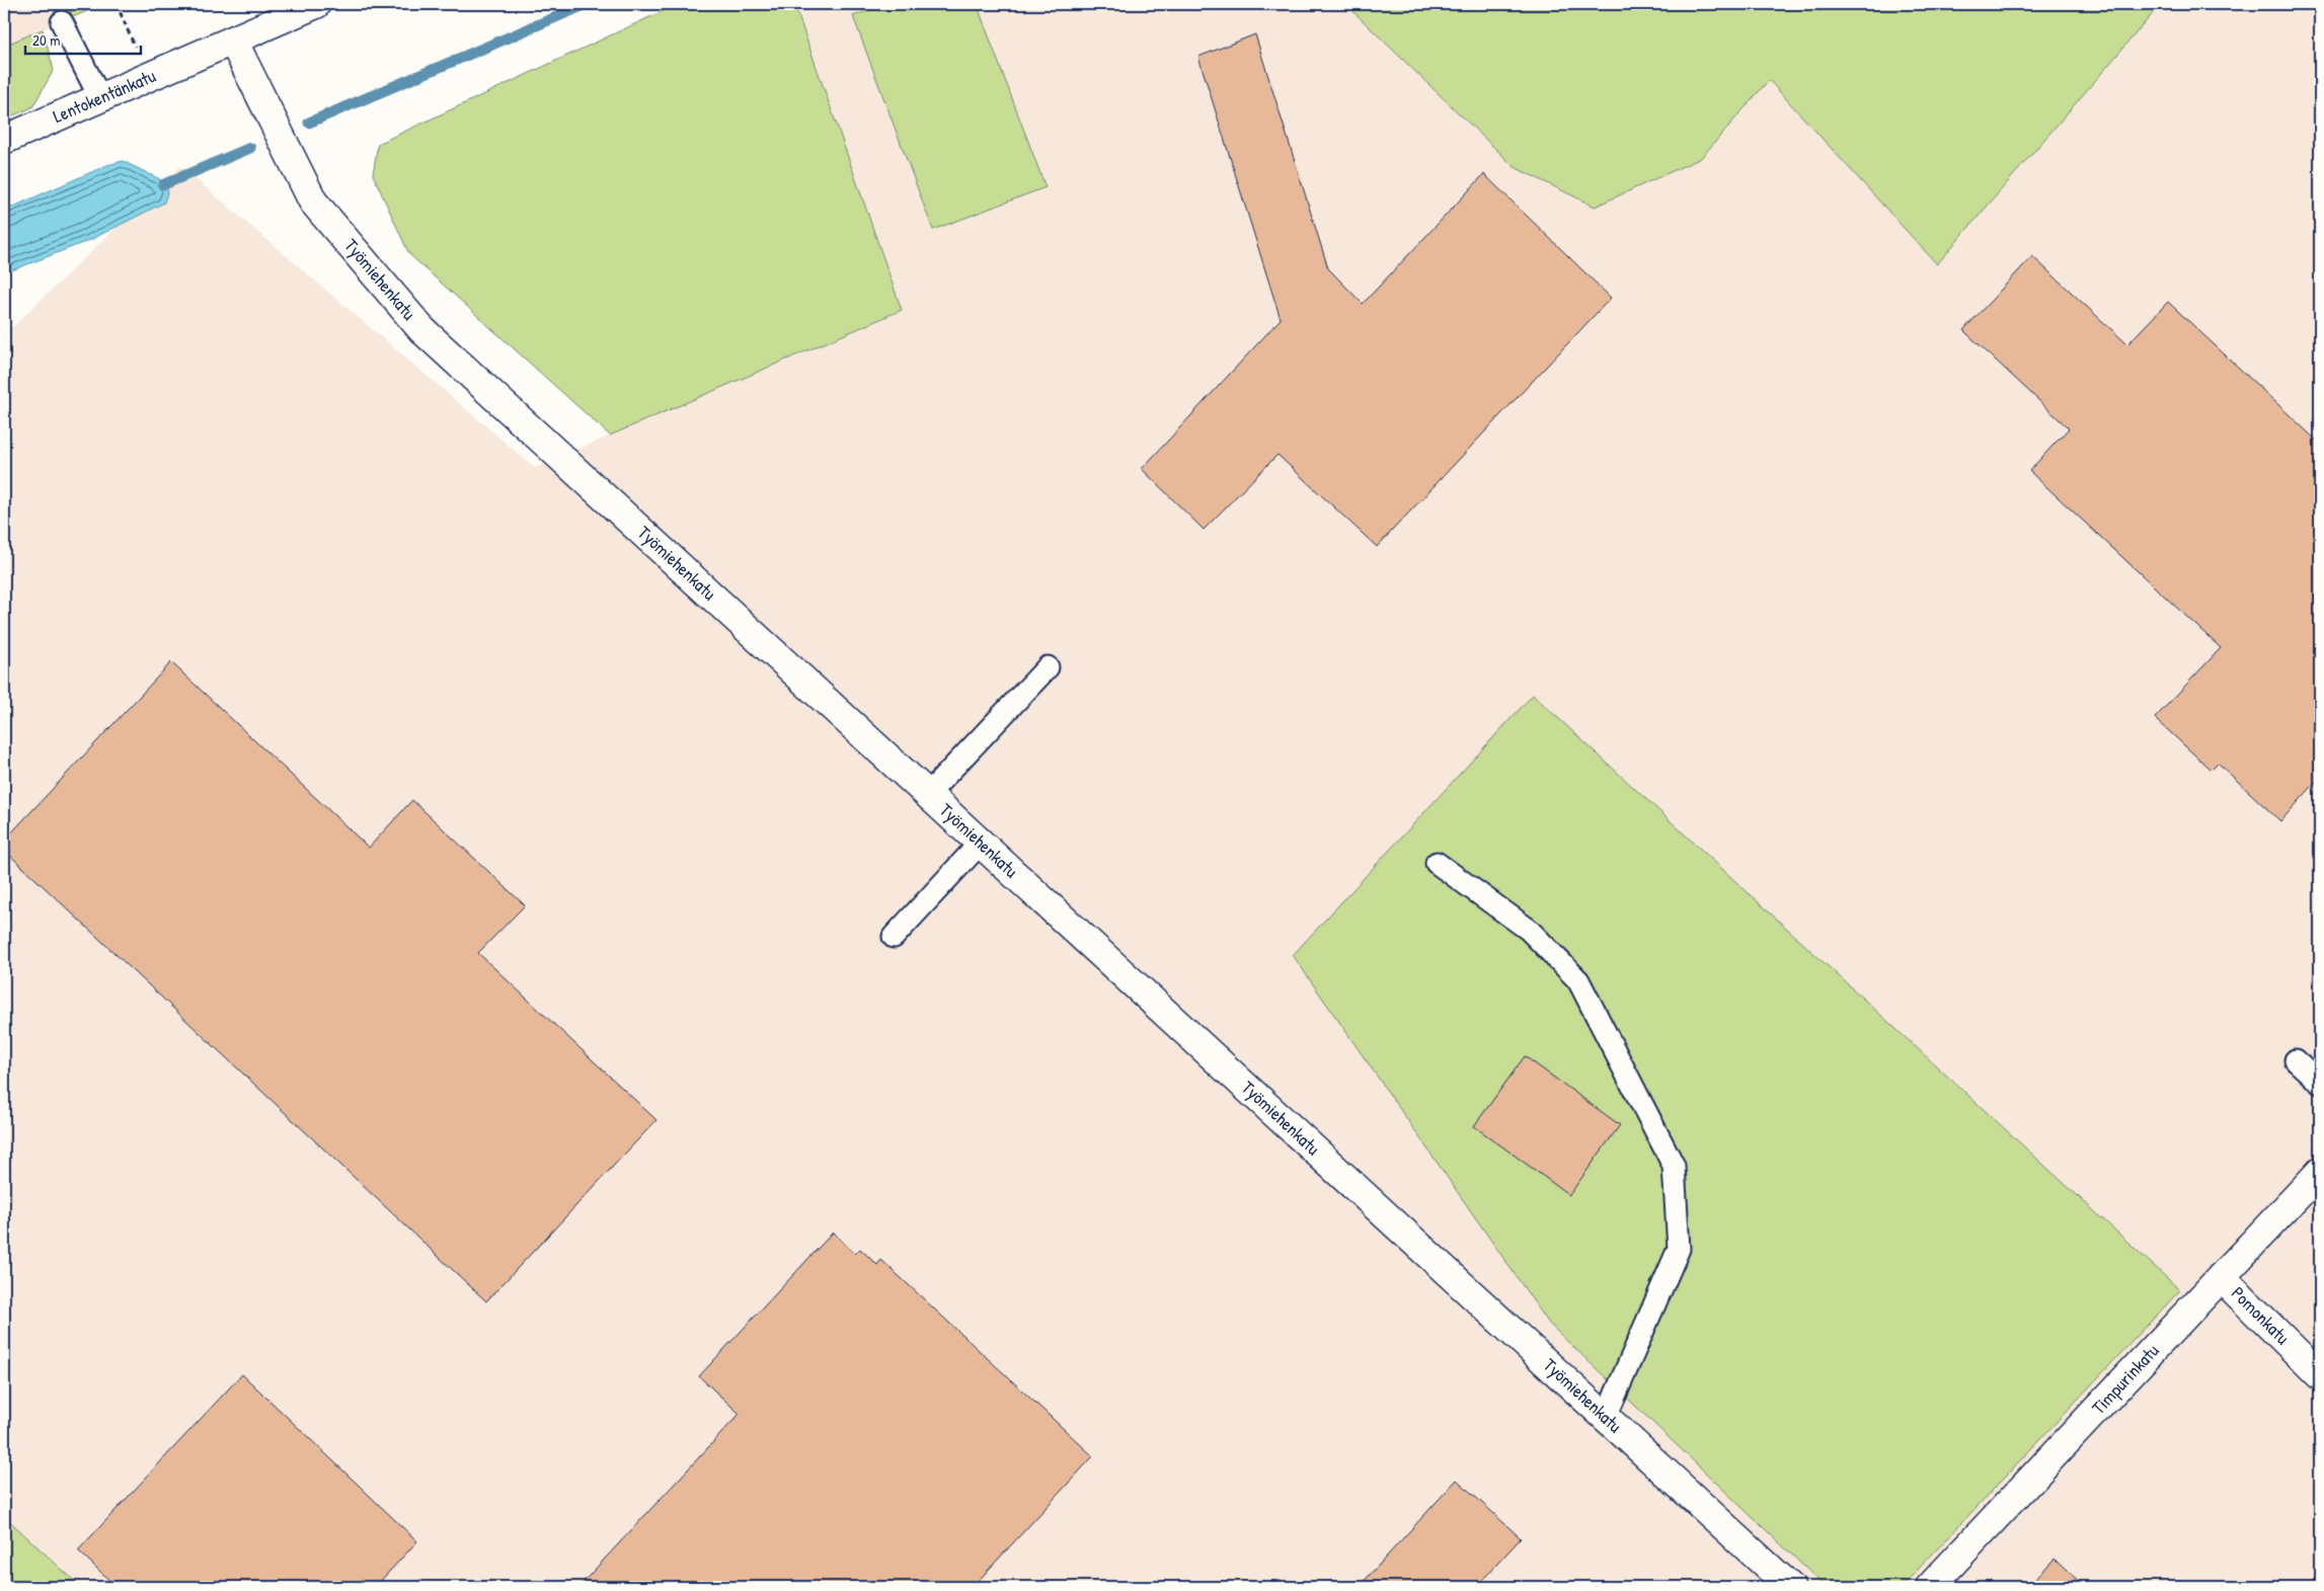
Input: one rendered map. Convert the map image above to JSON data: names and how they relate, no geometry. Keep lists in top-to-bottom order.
{
  "streets": {
    "street": [
      "Lentokentänkatu",
      "Työmiehenkatu",
      "Pomonkatu",
      "Timpurinkatu"
    ]
  },
  "crossings": [
    ["Lentokentänkatu", "Työmiehenkatu"],
    ["Pomonkatu", "Timpurinkatu"]
  ],
  "scale_bar": "20 m"
}
